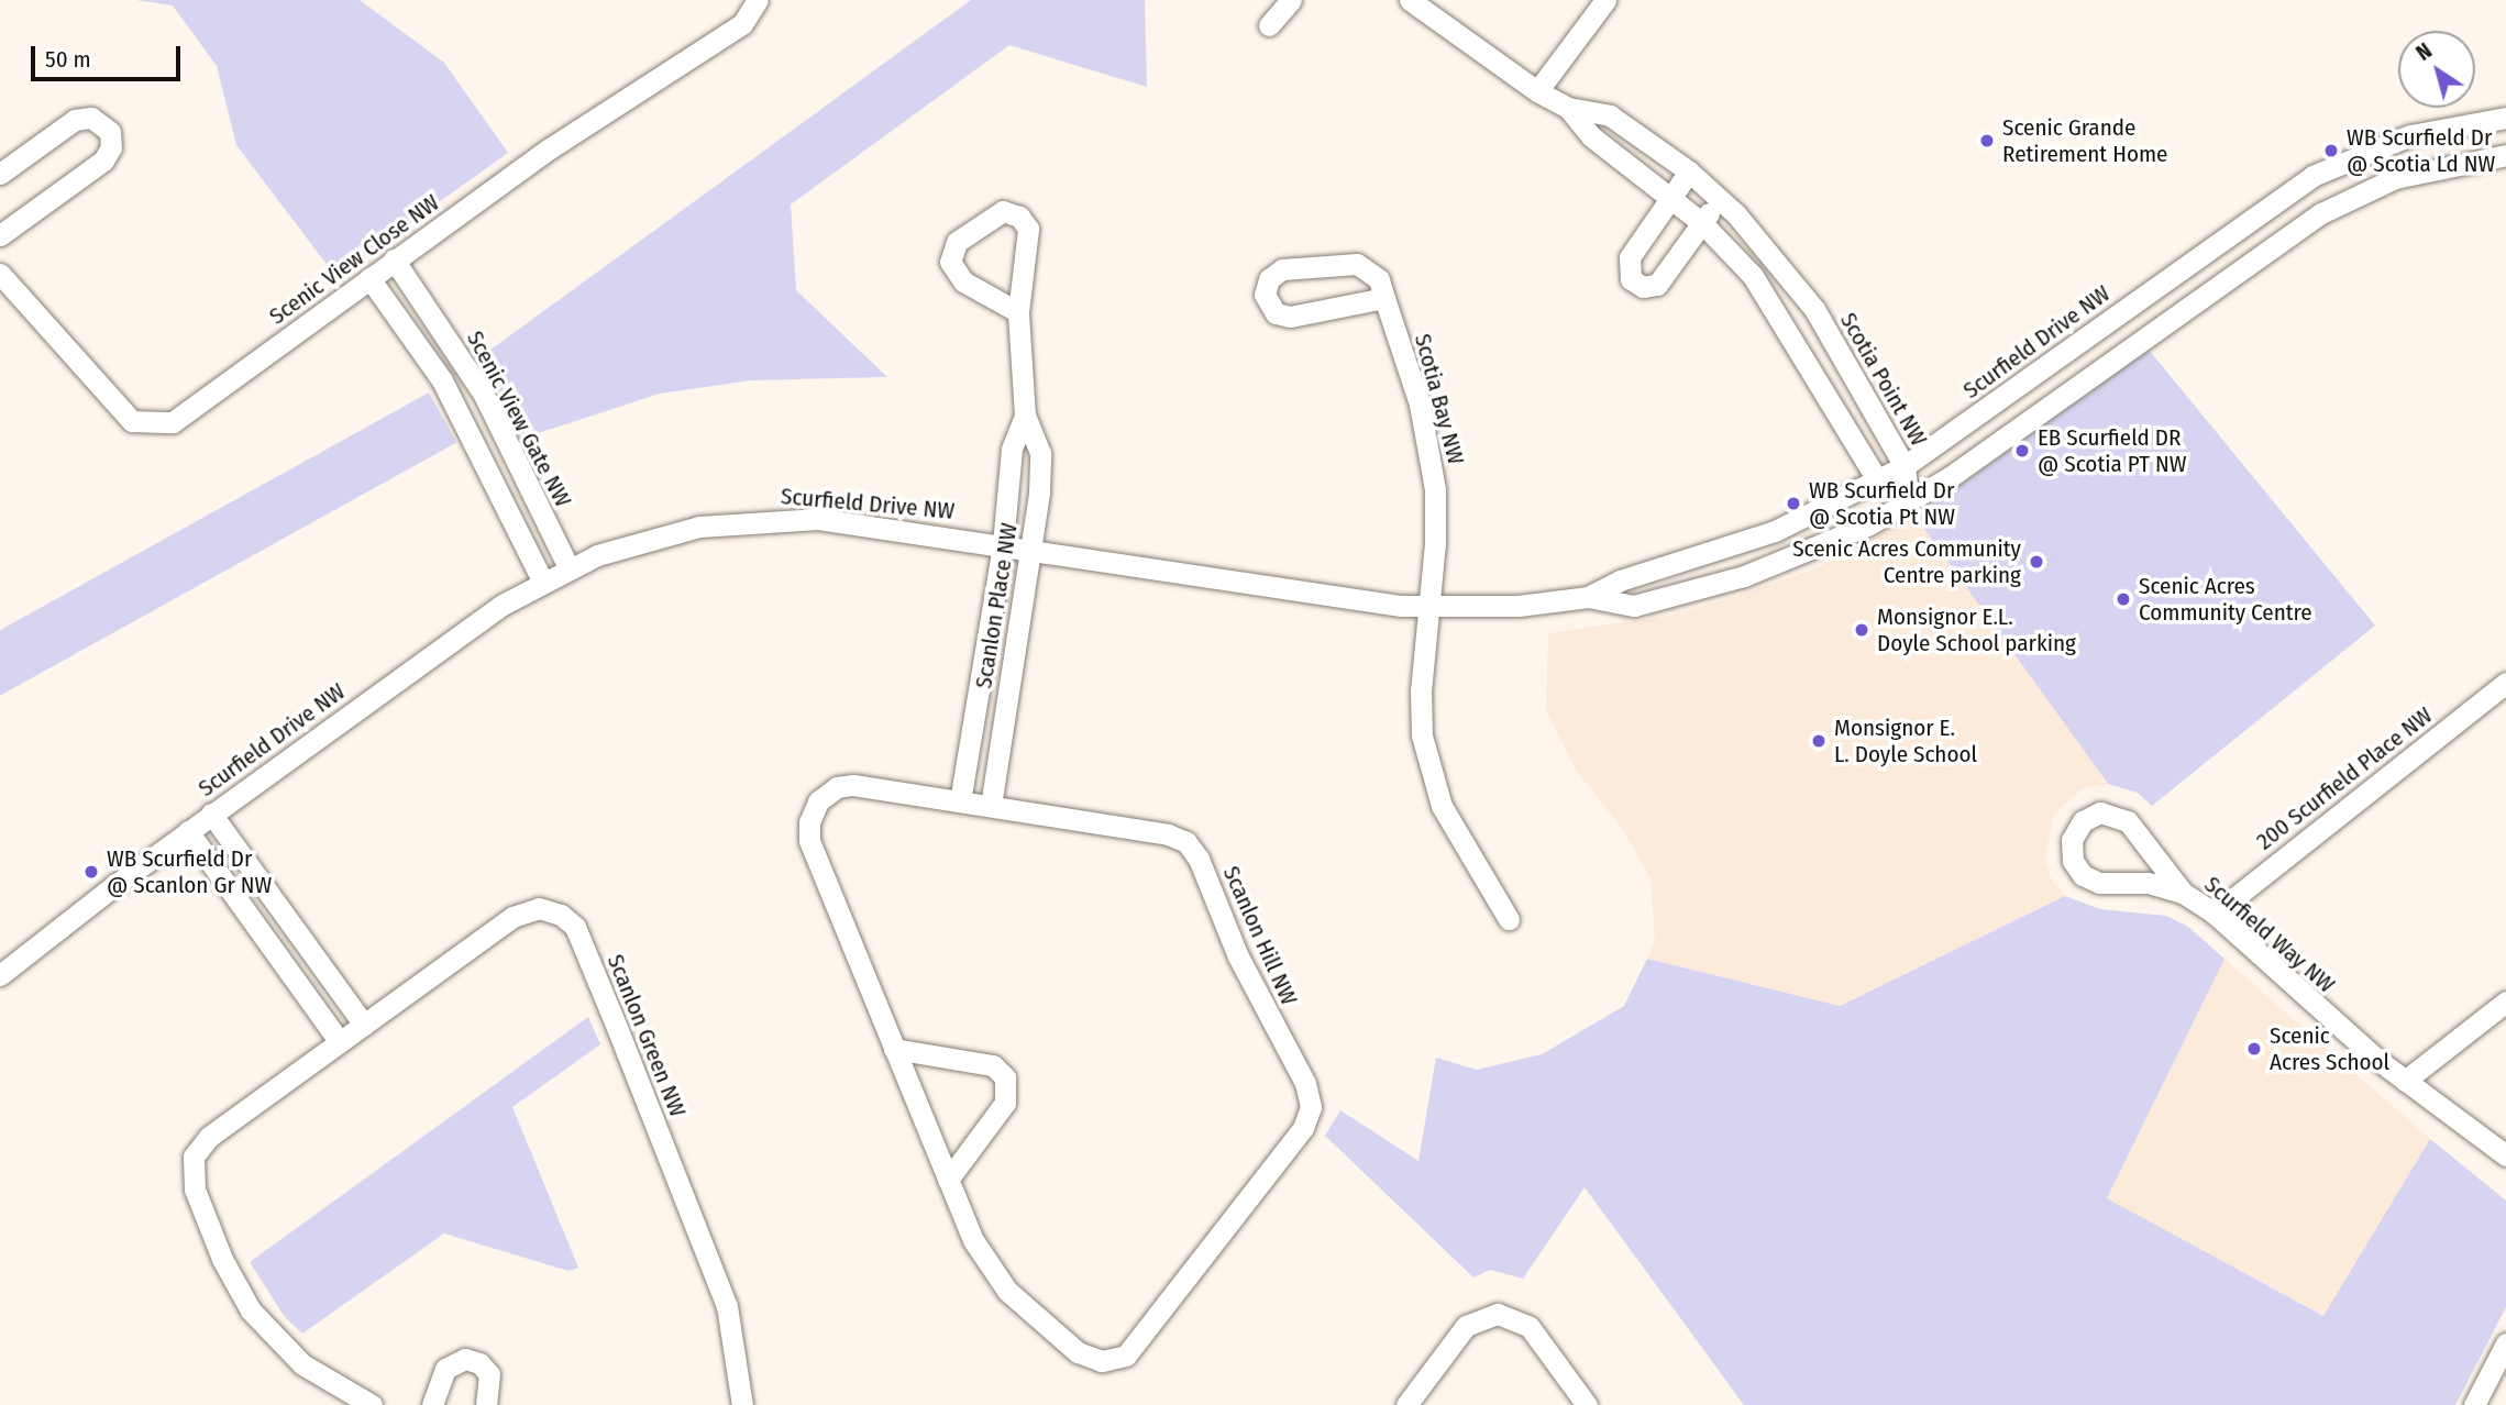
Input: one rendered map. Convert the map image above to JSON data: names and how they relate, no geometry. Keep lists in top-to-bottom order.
{
  "streets": {
    "street": [
      "Scenic View Close NW",
      "Scurfield Drive NW",
      "Scotia Point NW",
      "Scotia Bay NW",
      "Scenic View Gate NW",
      "Scanlon Place NW",
      "200 Scurfield Place NW",
      "Scurfield Way NW",
      "Scanlon Hill NW",
      "Scanlon Green NW"
    ]
  },
  "crossings": [
    ["Scenic View Close NW", "Scenic View Gate NW"],
    ["Scurfield Drive NW", "Scotia Point NW"],
    ["Scurfield Drive NW", "Scotia Bay NW"],
    ["Scurfield Drive NW", "Scenic View Gate NW"],
    ["Scurfield Drive NW", "Scanlon Place NW"],
    ["Scanlon Place NW", "Scanlon Hill NW"],
    ["200 Scurfield Place NW", "Scurfield Way NW"]
  ],
  "places": [
    "Scenic Grande Retirement Home",
    "WB Scurfield Dr @ Scotia Ld NW",
    "EB Scurfield DR @ Scotia PT NW",
    "WB Scurfield Dr @ Scotia Pt NW",
    "Scenic Acres Community Centre parking",
    "Scenic Acres Community Centre",
    "Monsignor E.L. Doyle School parking",
    "Monsignor E. L. Doyle School",
    "WB Scurfield Dr @ Scanlon Gr NW",
    "Scenic Acres School"
  ],
  "scale_bar": "50 m",
  "north": "top left"
}
